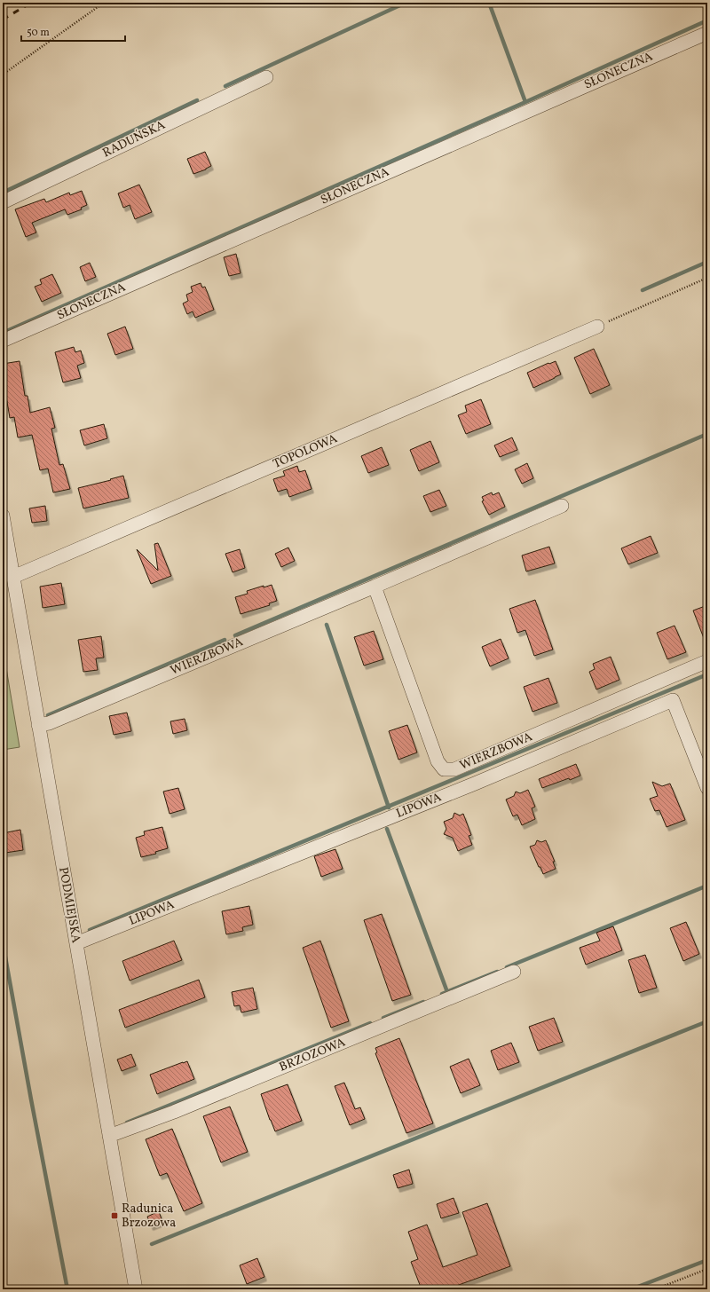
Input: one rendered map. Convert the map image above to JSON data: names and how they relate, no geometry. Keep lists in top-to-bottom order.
{
  "streets": {
    "street": [
      "SŁONECZNA",
      "RADUŃSKA",
      "TOPOLOWA",
      "WIERZBOWA",
      "LIPOWA",
      "PODMIEJSKA",
      "BRZOZOWA"
    ]
  },
  "crossings": [
    ["TOPOLOWA", "PODMIEJSKA"],
    ["WIERZBOWA", "PODMIEJSKA"],
    ["LIPOWA", "PODMIEJSKA"],
    ["PODMIEJSKA", "BRZOZOWA"]
  ],
  "places": {
    "transit": ["Radunica Brzozowa"]
  },
  "scale_bar": "50 m"
}
